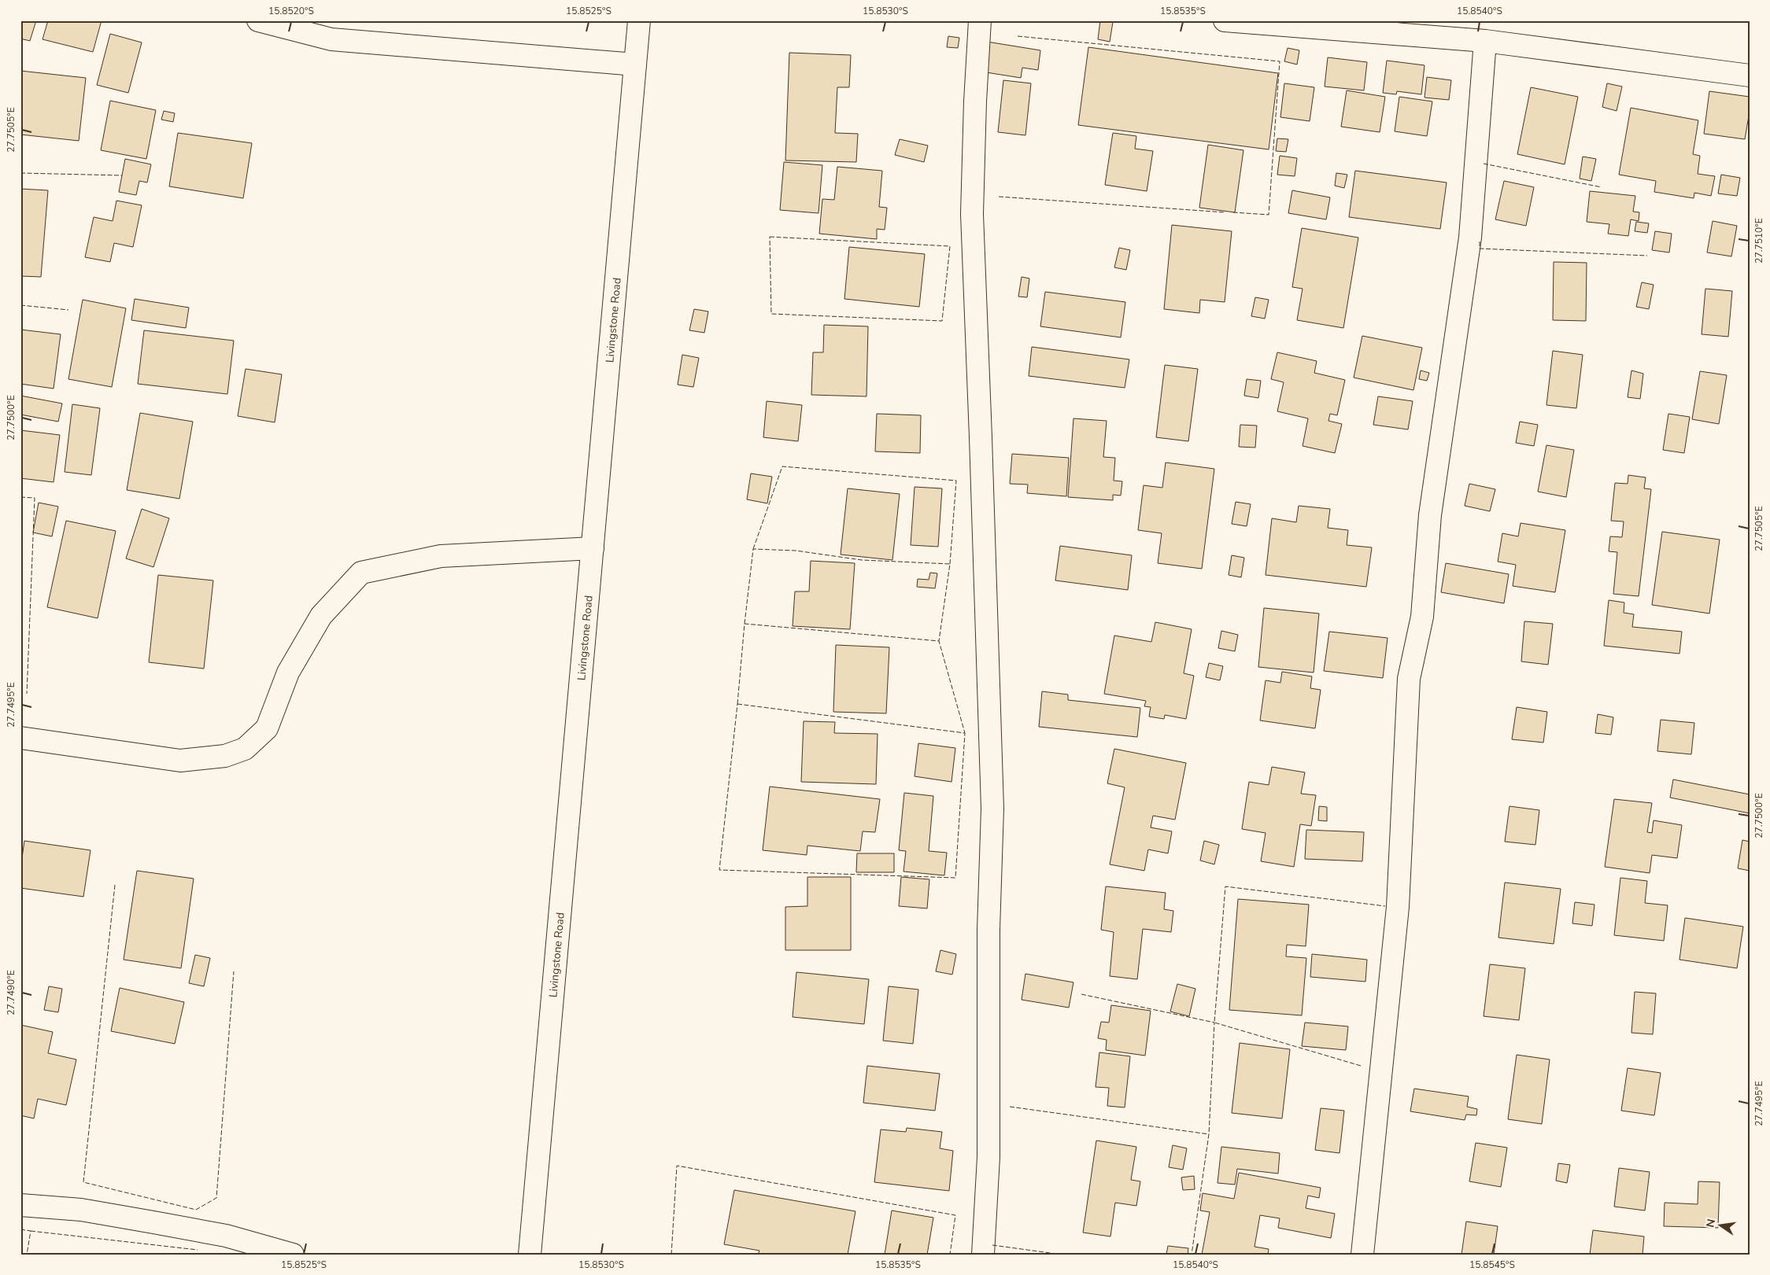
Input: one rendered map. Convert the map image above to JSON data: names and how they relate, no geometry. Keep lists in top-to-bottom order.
{
  "streets": {
    "main road": ["Livingstone Road"]
  },
  "north": "left",
  "coordinates": [
    "15.8520°S",
    "15.8525°S",
    "15.8530°S",
    "15.8535°S",
    "15.8540°S",
    "27.7505°E",
    "27.7510°E",
    "27.7500°E",
    "27.7495°E",
    "27.7490°E",
    "15.8545°S"
  ]
}
